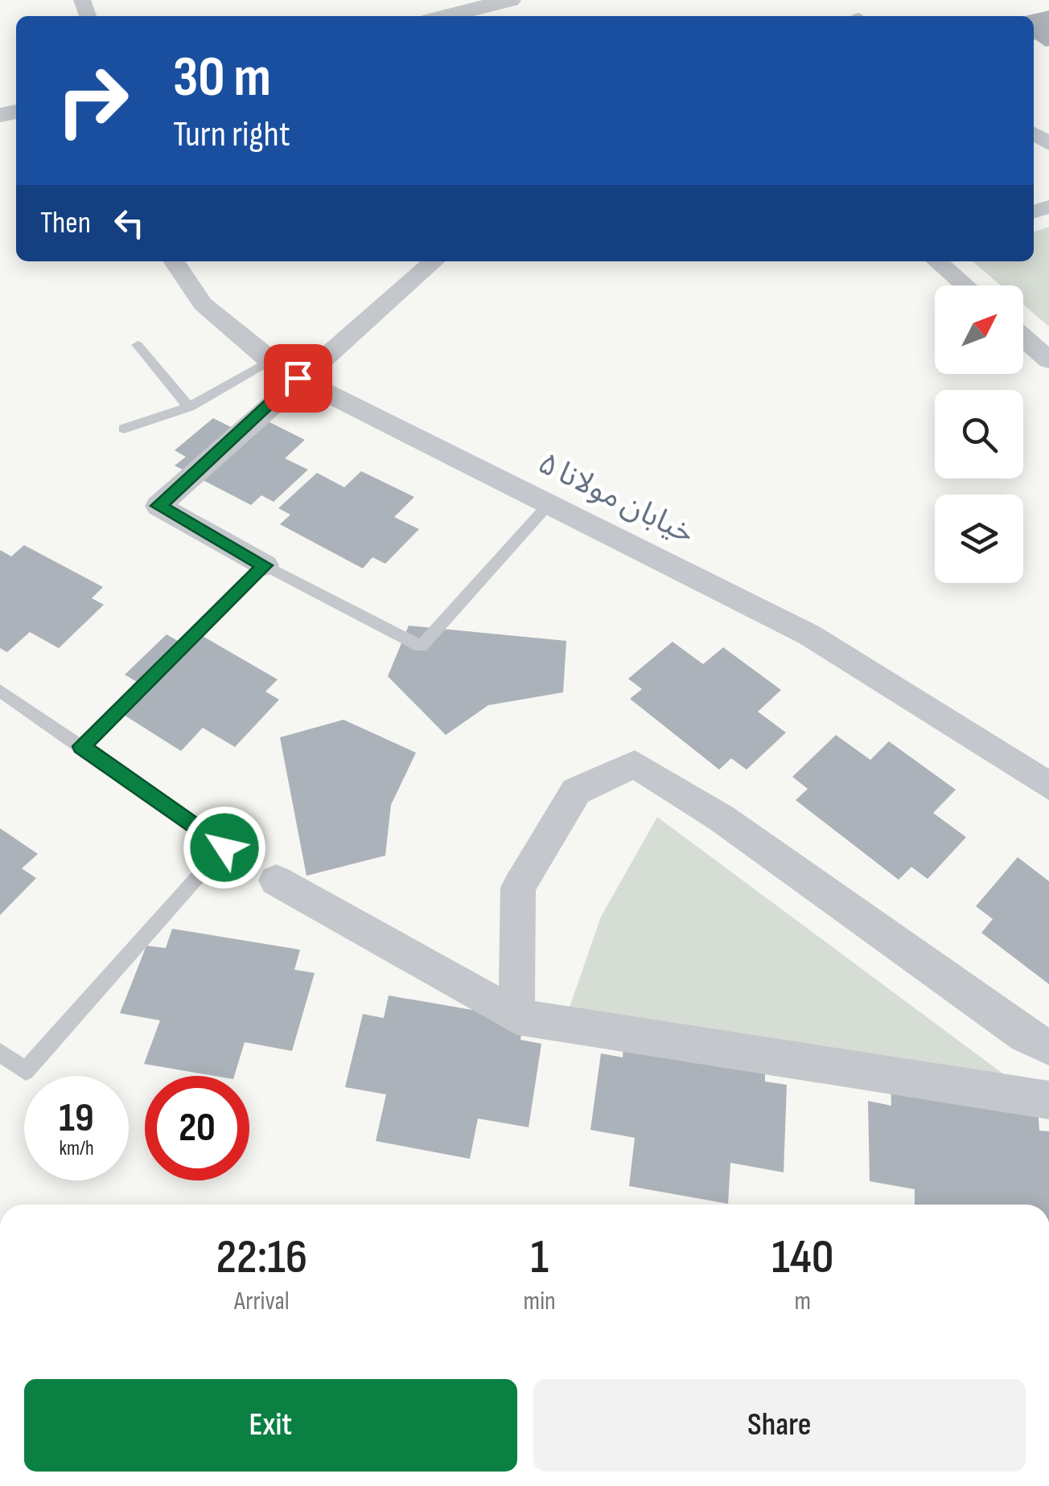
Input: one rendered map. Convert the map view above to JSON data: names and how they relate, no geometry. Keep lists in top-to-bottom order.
{
  "streets": {
    "street": ["خیابان مولانا ۵"]
  },
  "north": "top right",
  "page": {
    "turn": ["30 m", "Turn right"],
    "then": "Then",
    "speed": "19 km/h",
    "limit": "20",
    "eta": [
      "22:16",
      "Arrival",
      "1",
      "min",
      "140",
      "m"
    ],
    "buttons": ["Exit", "Share"]
  }
}
